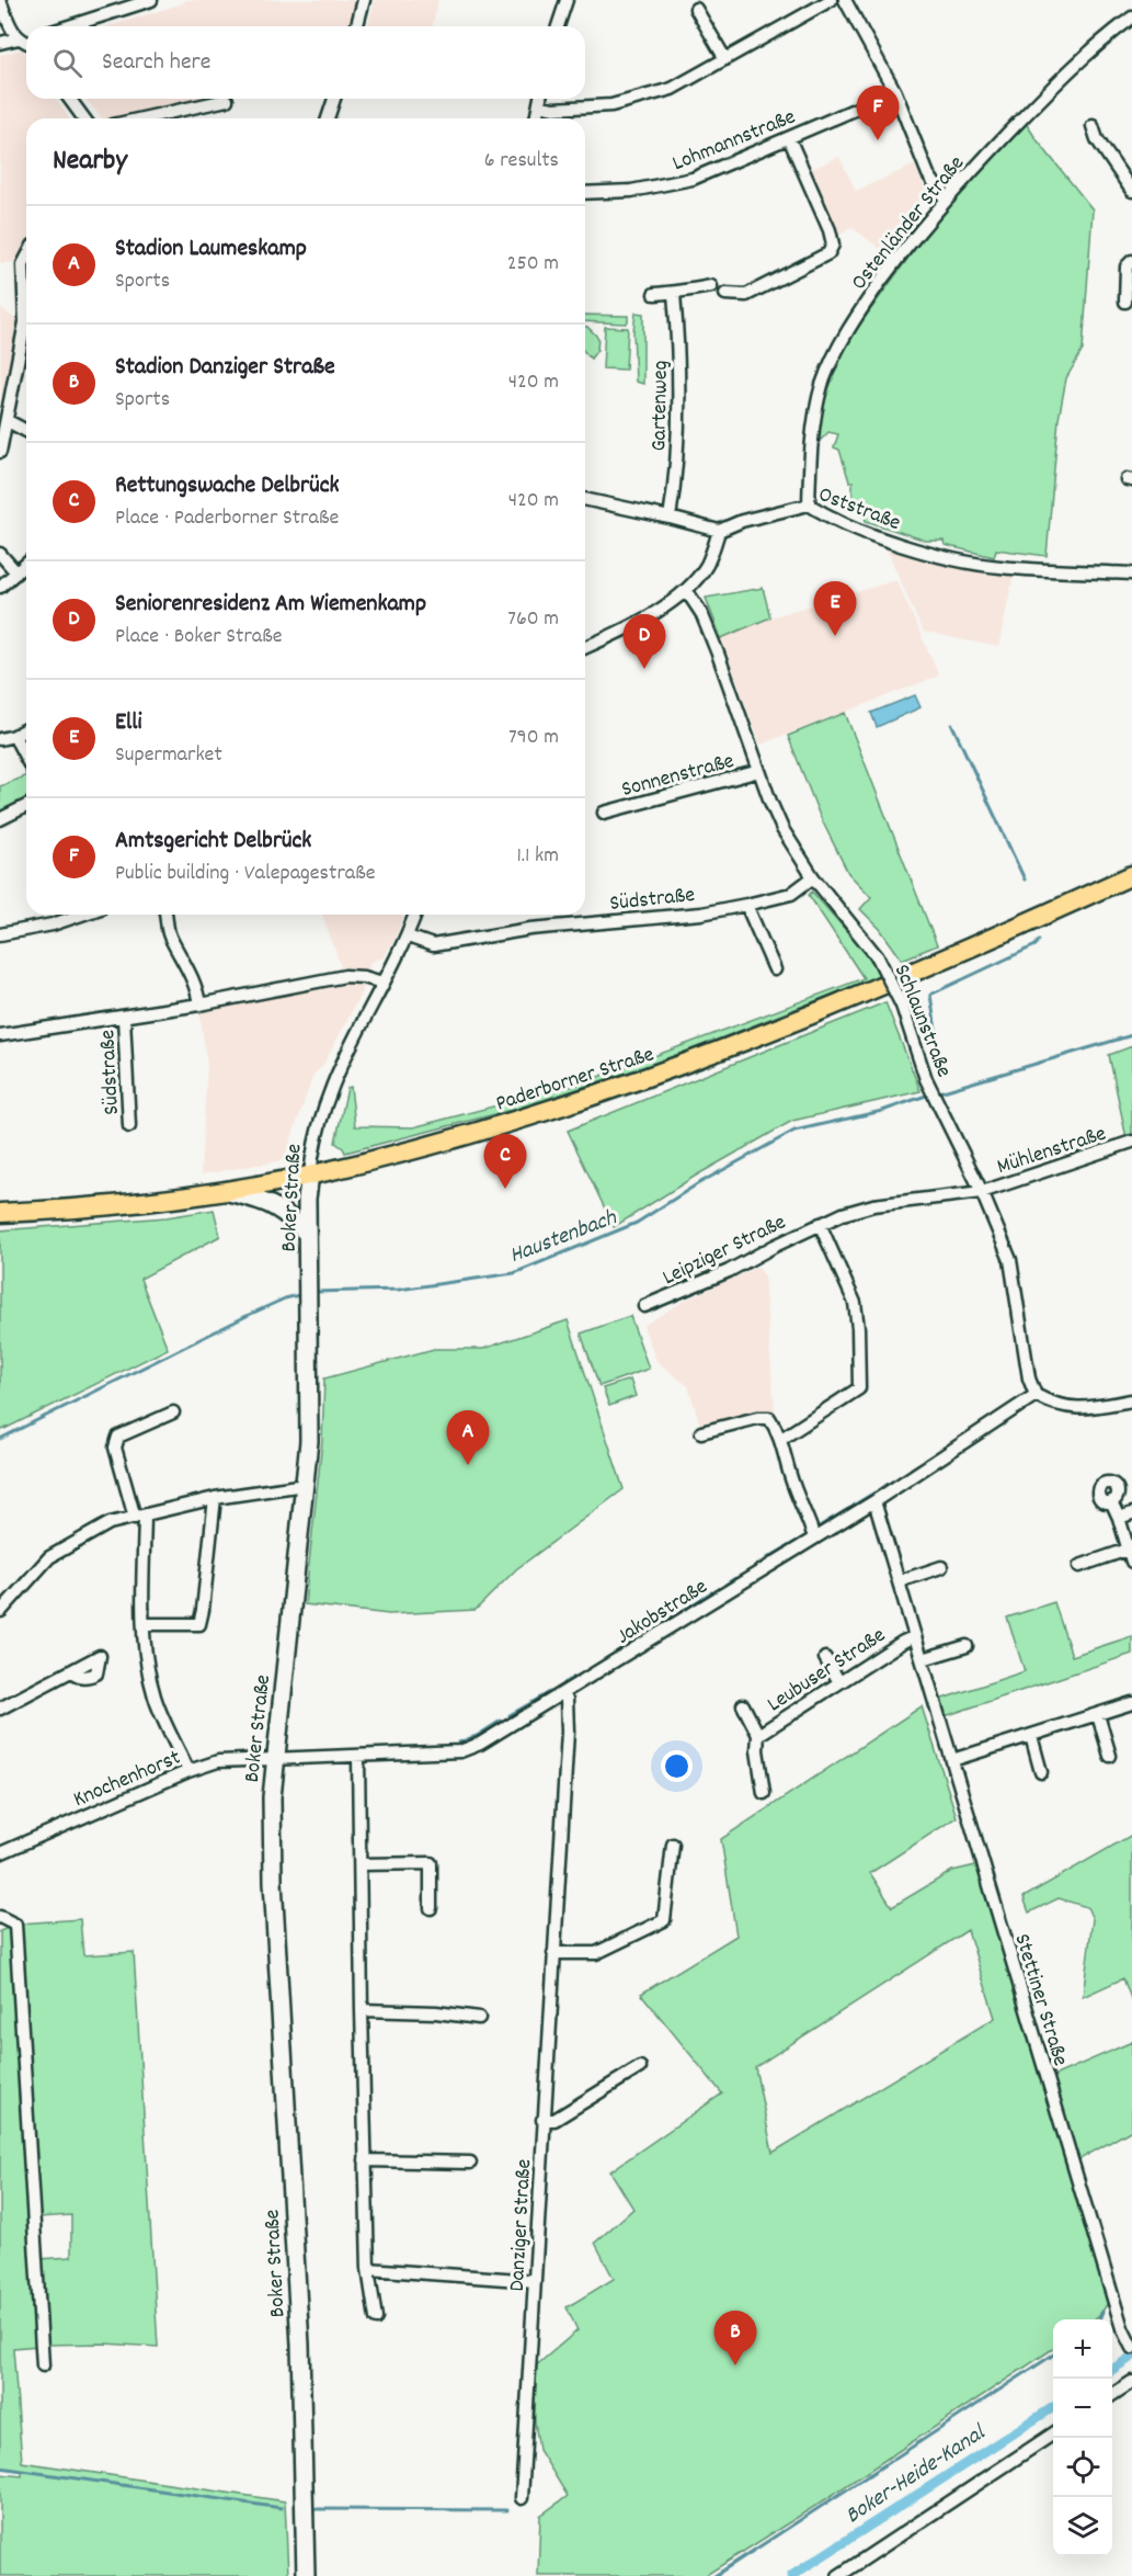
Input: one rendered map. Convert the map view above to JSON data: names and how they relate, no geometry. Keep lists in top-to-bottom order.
{
  "streets": {
    "main road": ["Paderborner Straße", "Boker Straße"],
    "street": [
      "Lohmannstraße",
      "Ostenländer Straße",
      "Gartenweg",
      "Oststraße",
      "Sonnenstraße",
      "Südstraße",
      "Schlaunstraße",
      "Mühlenstraße",
      "Leipziger Straße",
      "Jakobstraße",
      "Leubuser Straße",
      "Knochenhorst",
      "Stettiner Straße",
      "Danziger Straße"
    ]
  },
  "crossings": [
    ["Ostenländer Straße", "Oststraße"],
    ["Sonnenstraße", "Schlaunstraße"],
    ["Südstraße", "Schlaunstraße"],
    ["Südstraße", "Boker Straße"],
    ["Schlaunstraße", "Mühlenstraße"],
    ["Schlaunstraße", "Leipziger Straße"],
    ["Schlaunstraße", "Jakobstraße"],
    ["Paderborner Straße", "Boker Straße"],
    ["Mühlenstraße", "Leipziger Straße"],
    ["Boker Straße", "Jakobstraße"],
    ["Boker Straße", "Knochenhorst"],
    ["Jakobstraße", "Knochenhorst"],
    ["Jakobstraße", "Stettiner Straße"],
    ["Jakobstraße", "Danziger Straße"],
    ["Leubuser Straße", "Stettiner Straße"]
  ],
  "water": ["Haustenbach", "Boker-Heide-Kanal"],
  "page": {
    "search": "Search here",
    "pins": [
      "F",
      "E",
      "D",
      "C",
      "A",
      "B"
    ],
    "heading": ["Nearby", "6 results"],
    "list": [
      {
        "mark": "A",
        "name": "Stadion Laumeskamp",
        "note": "Sports",
        "value": "250 m"
      },
      {
        "mark": "B",
        "name": "Stadion Danziger Straße",
        "note": "Sports",
        "value": "420 m"
      },
      {
        "mark": "C",
        "name": "Rettungswache Delbrück",
        "note": "Place · Paderborner Straße",
        "value": "420 m"
      },
      {
        "mark": "D",
        "name": "Seniorenresidenz Am Wiemenkamp",
        "note": "Place · Boker Straße",
        "value": "760 m"
      },
      {
        "mark": "E",
        "name": "Elli",
        "note": "Supermarket",
        "value": "790 m"
      },
      {
        "mark": "F",
        "name": "Amtsgericht Delbrück",
        "note": "Public building · Valepagestraße",
        "value": "1.1 km"
      }
    ],
    "map_buttons": ["+", "−"]
  }
}
